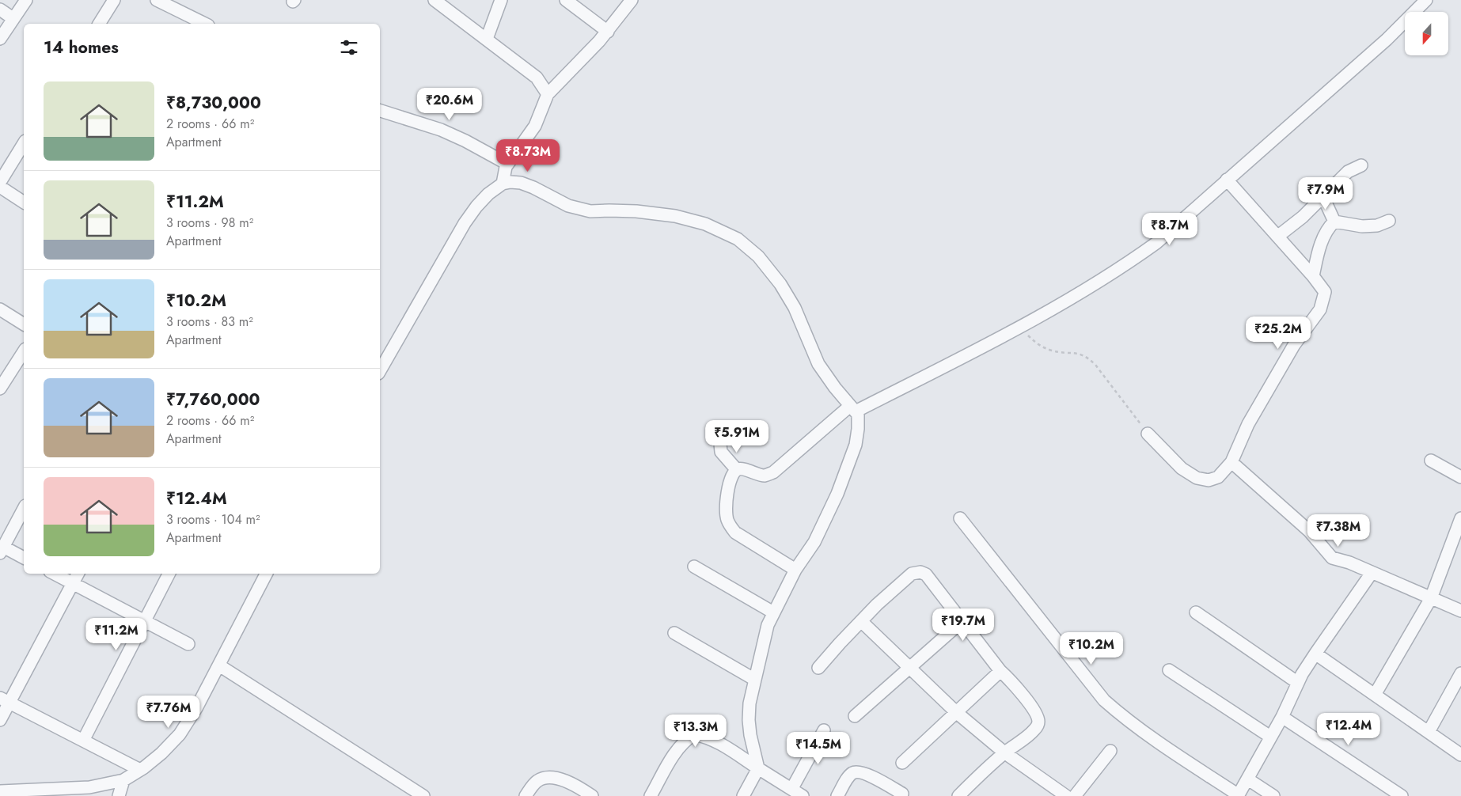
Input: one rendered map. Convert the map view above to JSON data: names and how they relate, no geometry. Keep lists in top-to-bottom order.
{
  "north": "bottom",
  "page": {
    "heading": "14 homes",
    "list": [
      {
        "name": "₹8,730,000",
        "note": "2 rooms · 66 m² · Apartment"
      },
      {
        "name": "₹11.2M",
        "note": "3 rooms · 98 m² · Apartment"
      },
      {
        "name": "₹10.2M",
        "note": "3 rooms · 83 m² · Apartment"
      },
      {
        "name": "₹7,760,000",
        "note": "2 rooms · 66 m² · Apartment"
      },
      {
        "name": "₹12.4M",
        "note": "3 rooms · 104 m² · Apartment"
      }
    ],
    "price": [
      "₹20.6M",
      "₹8.73M",
      "₹7.9M",
      "₹8.7M",
      "₹25.2M",
      "₹5.91M",
      "₹7.38M",
      "₹19.7M",
      "₹11.2M",
      "₹10.2M",
      "₹7.76M",
      "₹12.4M",
      "₹13.3M",
      "₹14.5M"
    ]
  }
}
